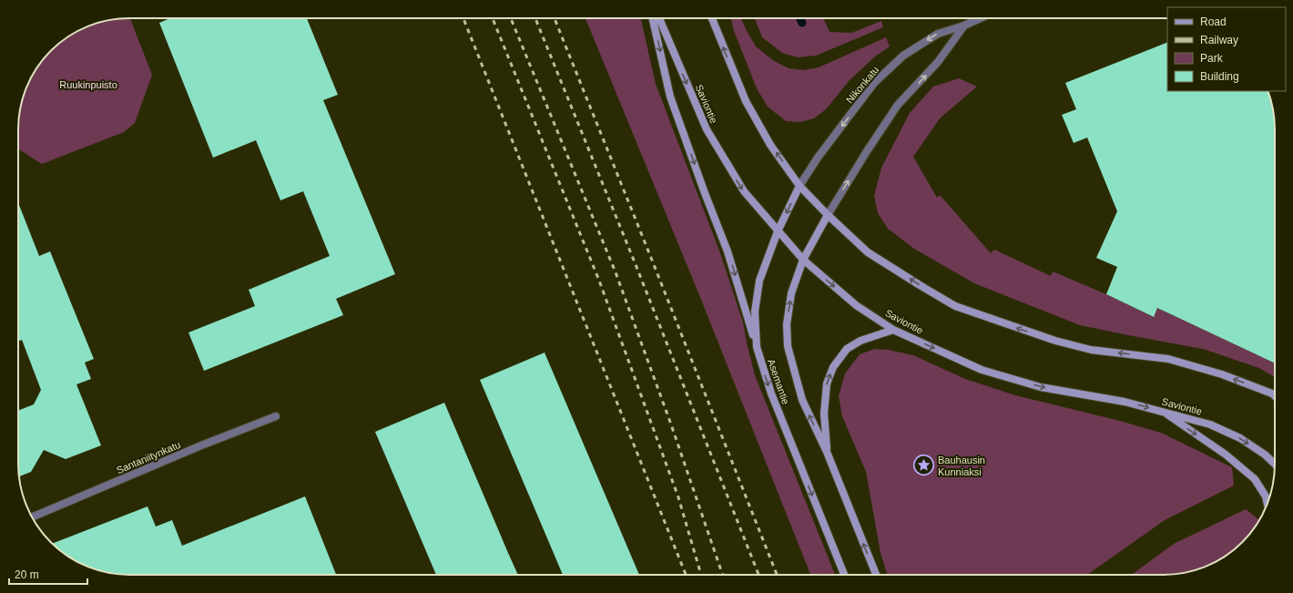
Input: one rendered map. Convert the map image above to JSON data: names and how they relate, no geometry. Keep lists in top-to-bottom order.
{
  "streets": {
    "main road": ["Saviontie", "Asemantie"],
    "street": ["Nikonkatu", "Santaniitynkatu"]
  },
  "crossings": [
    ["Nikonkatu", "Asemantie"],
    ["Saviontie", "Asemantie"]
  ],
  "parks": ["Ruukinpuisto"],
  "places": {
    "place": ["Bauhausin Kunniaksi"]
  },
  "legend": [
    "Road",
    "Railway",
    "Park",
    "Building"
  ],
  "scale_bar": "20 m"
}
